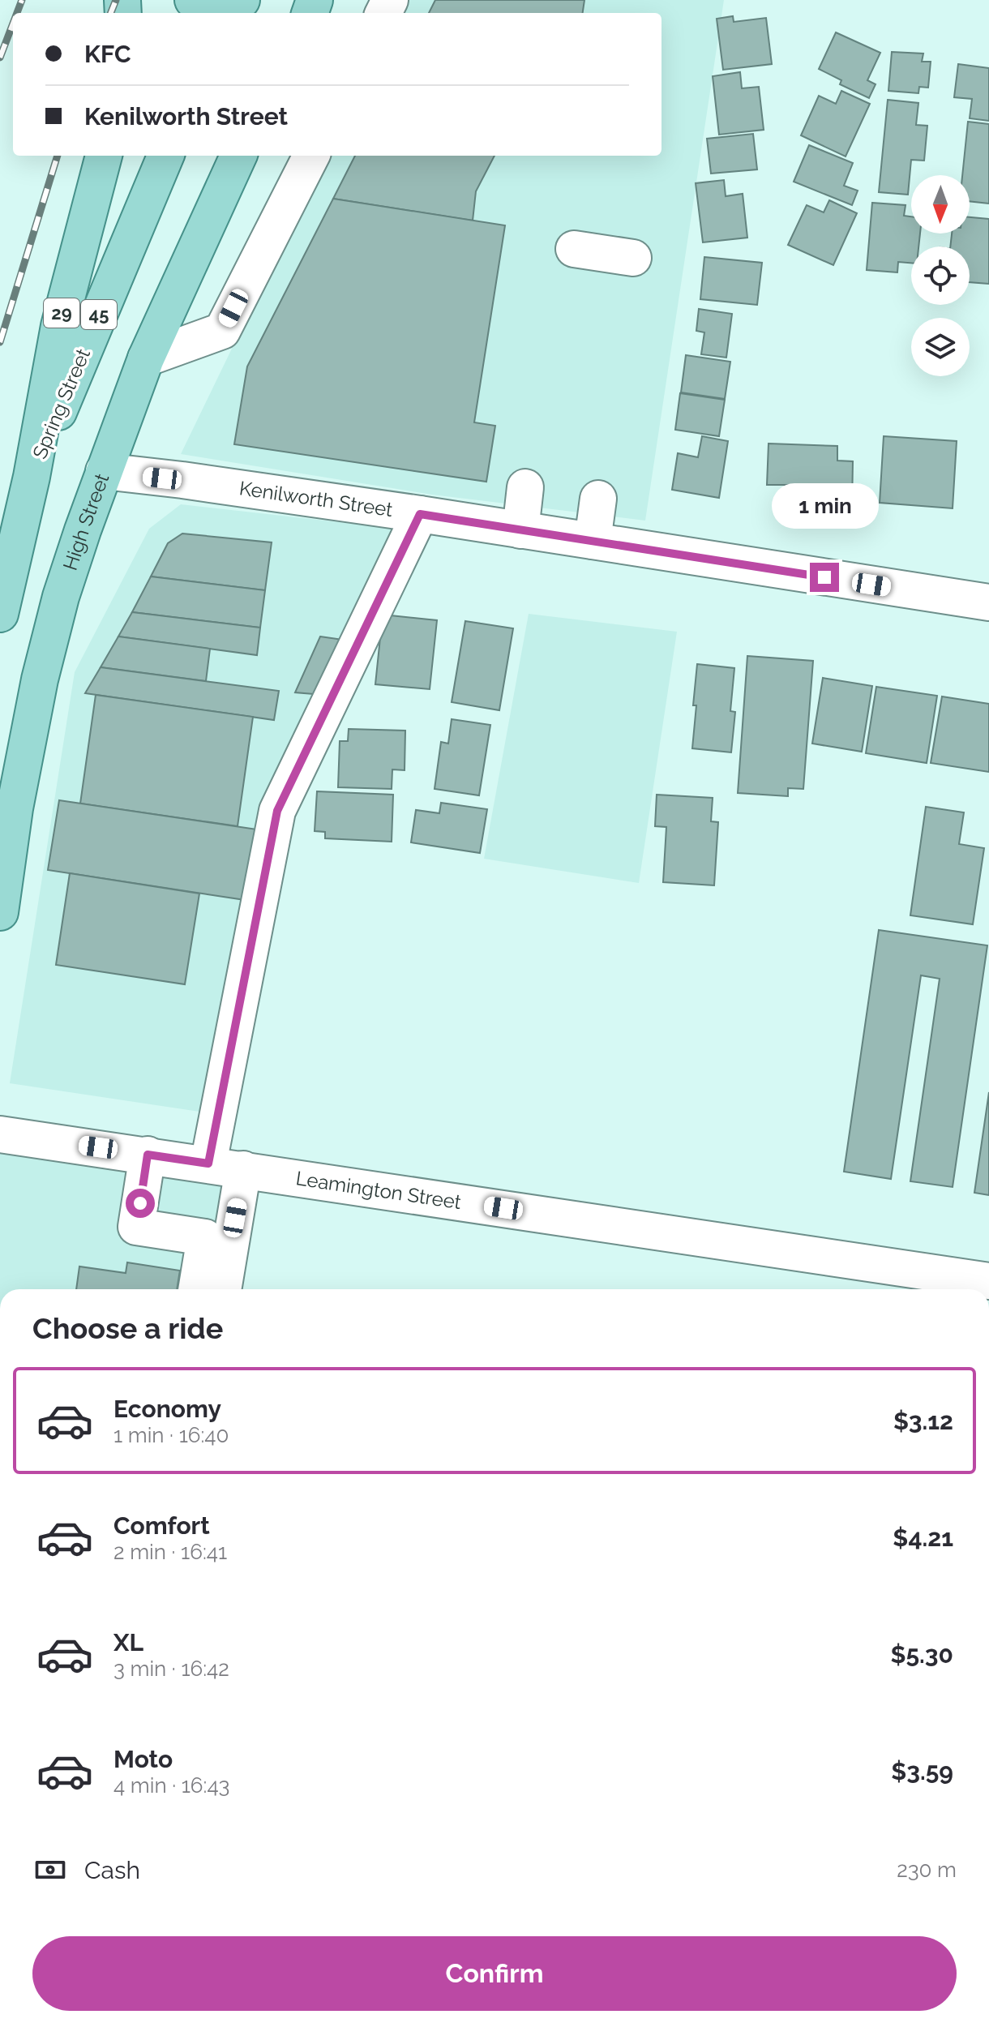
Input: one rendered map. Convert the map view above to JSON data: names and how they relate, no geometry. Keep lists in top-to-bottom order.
{
  "streets": {
    "main road": [
      "29",
      "45",
      "Spring Street",
      "High Street"
    ],
    "street": ["Kenilworth Street", "Leamington Street"]
  },
  "crossings": [
    ["29", "Spring Street"],
    ["Kenilworth Street", "High Street"]
  ],
  "north": "bottom",
  "page": {
    "banner": ["KFC", "Kenilworth Street"],
    "bubble": "1 min",
    "heading": "Choose a ride",
    "list": [
      {
        "name": "Economy",
        "note": "1 min · 16:40",
        "value": "$3.12"
      },
      {
        "name": "Comfort",
        "note": "2 min · 16:41",
        "value": "$4.21"
      },
      {
        "name": "XL",
        "note": "3 min · 16:42",
        "value": "$5.30"
      },
      {
        "name": "Moto",
        "note": "4 min · 16:43",
        "value": "$3.59"
      }
    ],
    "pay": ["Cash", "230 m"],
    "buttons": "Confirm"
  }
}
